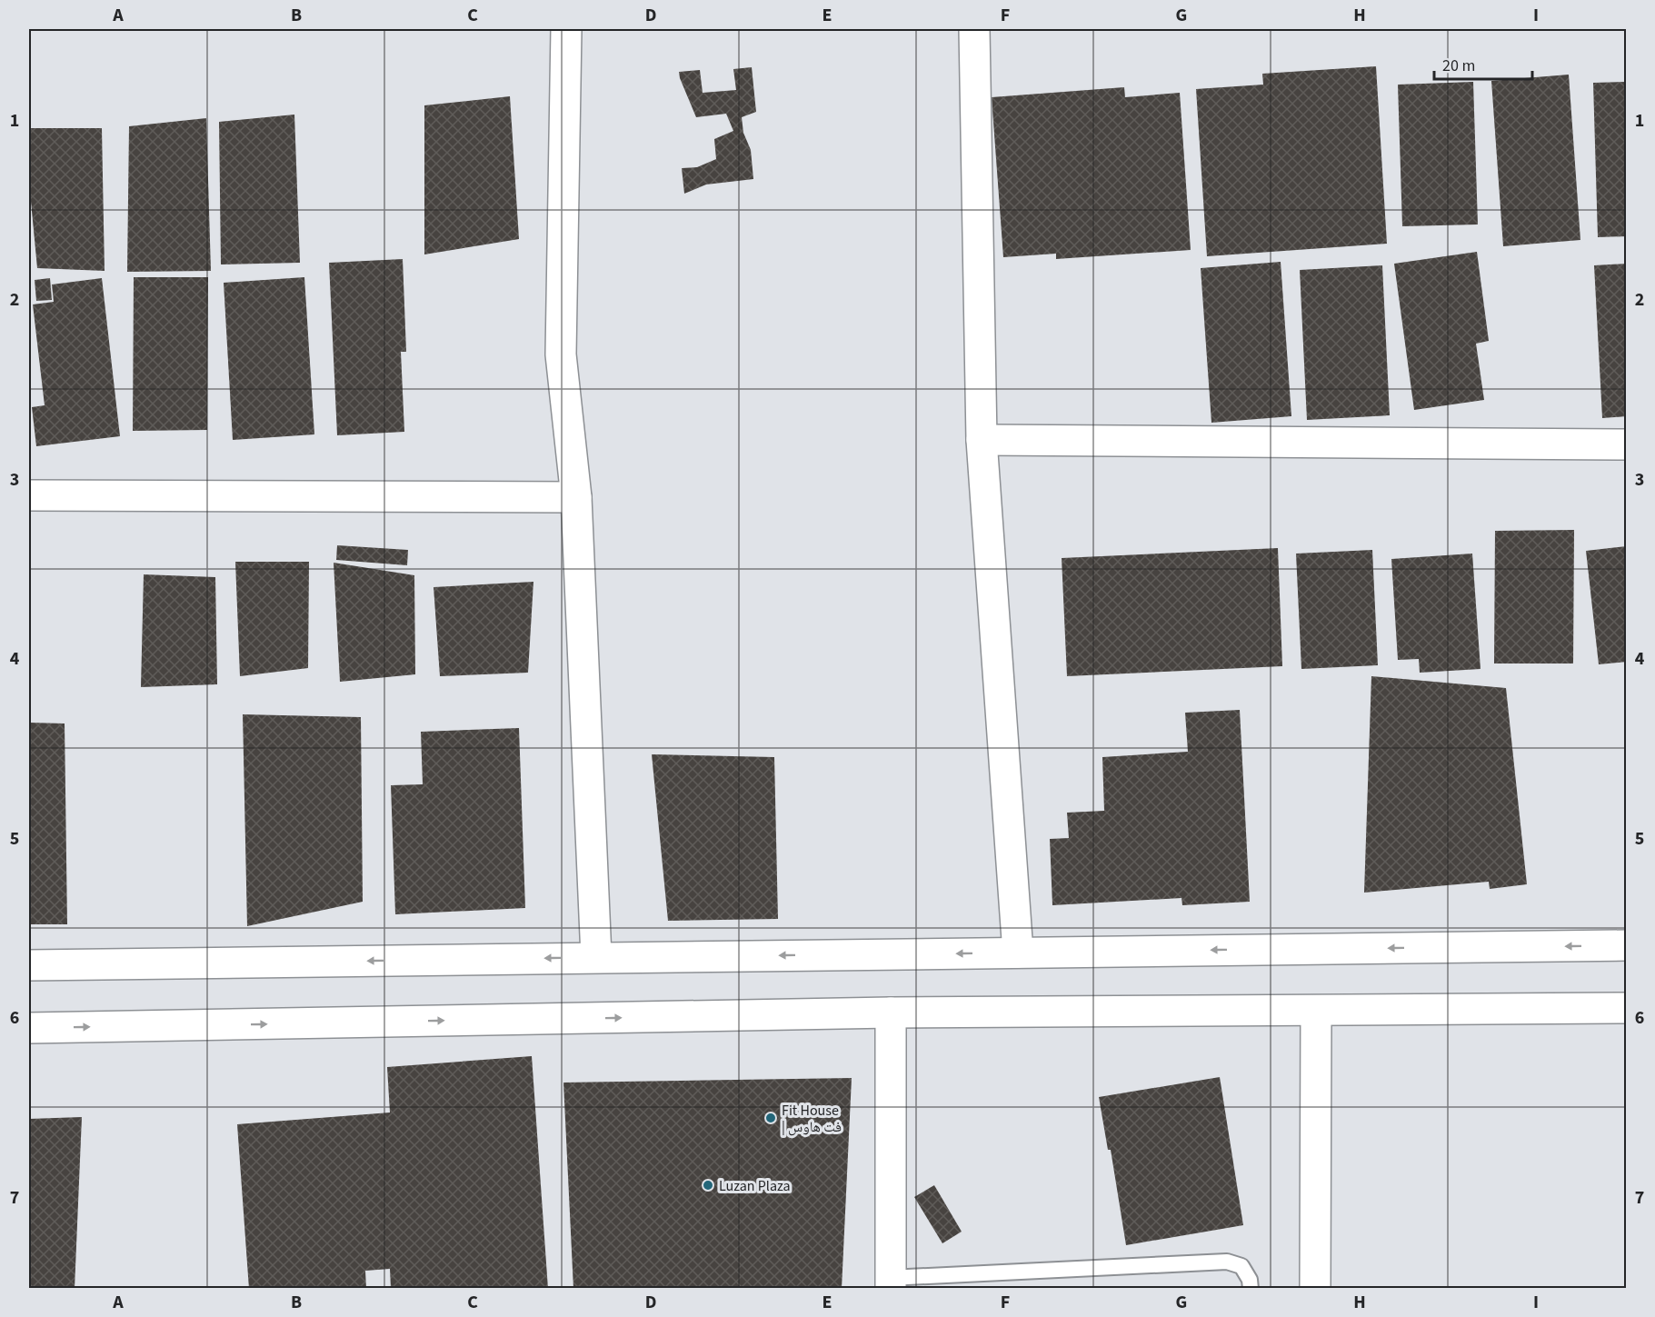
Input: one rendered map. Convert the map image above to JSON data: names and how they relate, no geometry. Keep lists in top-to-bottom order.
{
  "places": ["Fit House | فت هاوس", "Luzan Plaza"],
  "scale_bar": "20 m",
  "grid": {
    "columns": [
      "A",
      "B",
      "C",
      "D",
      "E",
      "F",
      "G",
      "H",
      "I"
    ],
    "rows": [
      "1",
      "2",
      "3",
      "4",
      "5",
      "6",
      "7"
    ]
  }
}
